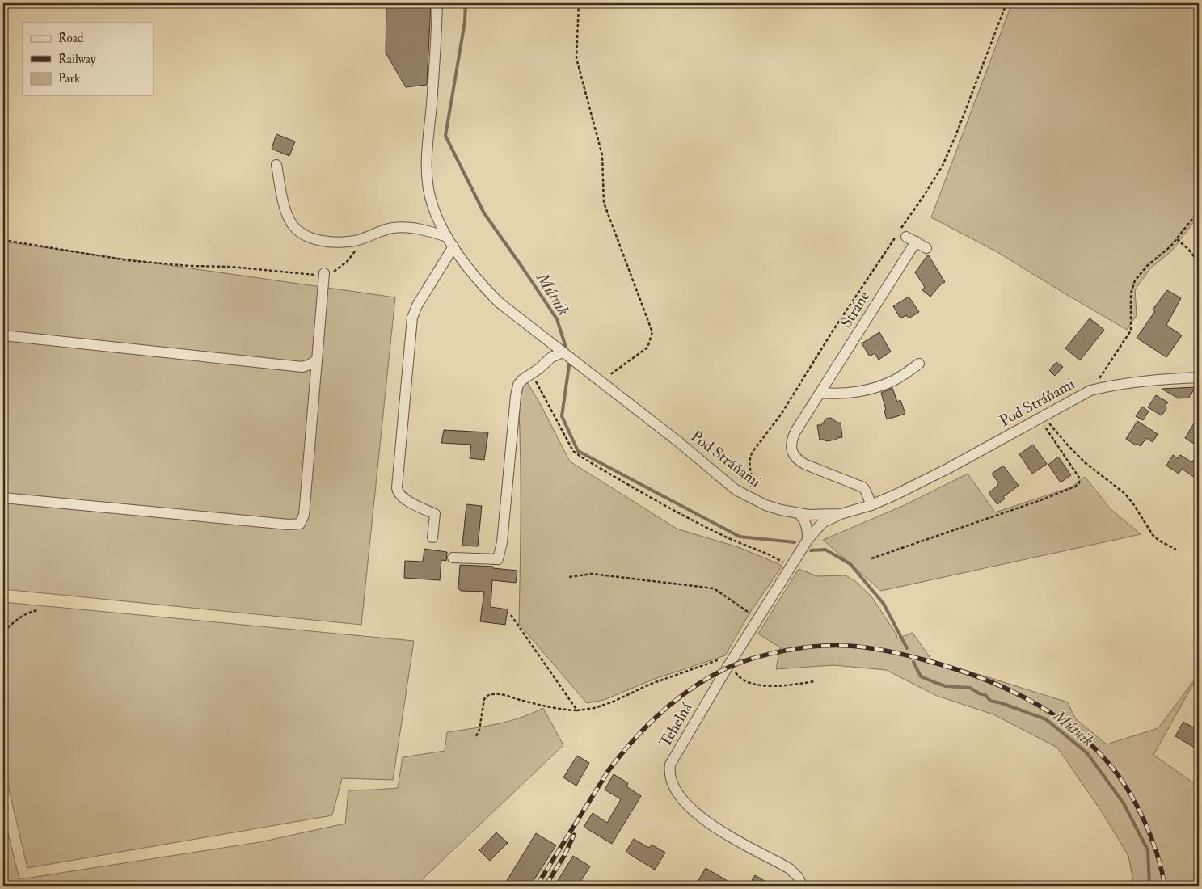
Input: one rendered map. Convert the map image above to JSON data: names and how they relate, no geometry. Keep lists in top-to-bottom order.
{
  "streets": {
    "street": ["Stráne", "Pod Stráňami", "Tehelná"]
  },
  "crossings": [
    ["Stráne", "Pod Stráňami"],
    ["Pod Stráňami", "Tehelná"]
  ],
  "water": ["Mútnik"],
  "legend": ["Road", "Railway", "Park"]
}
